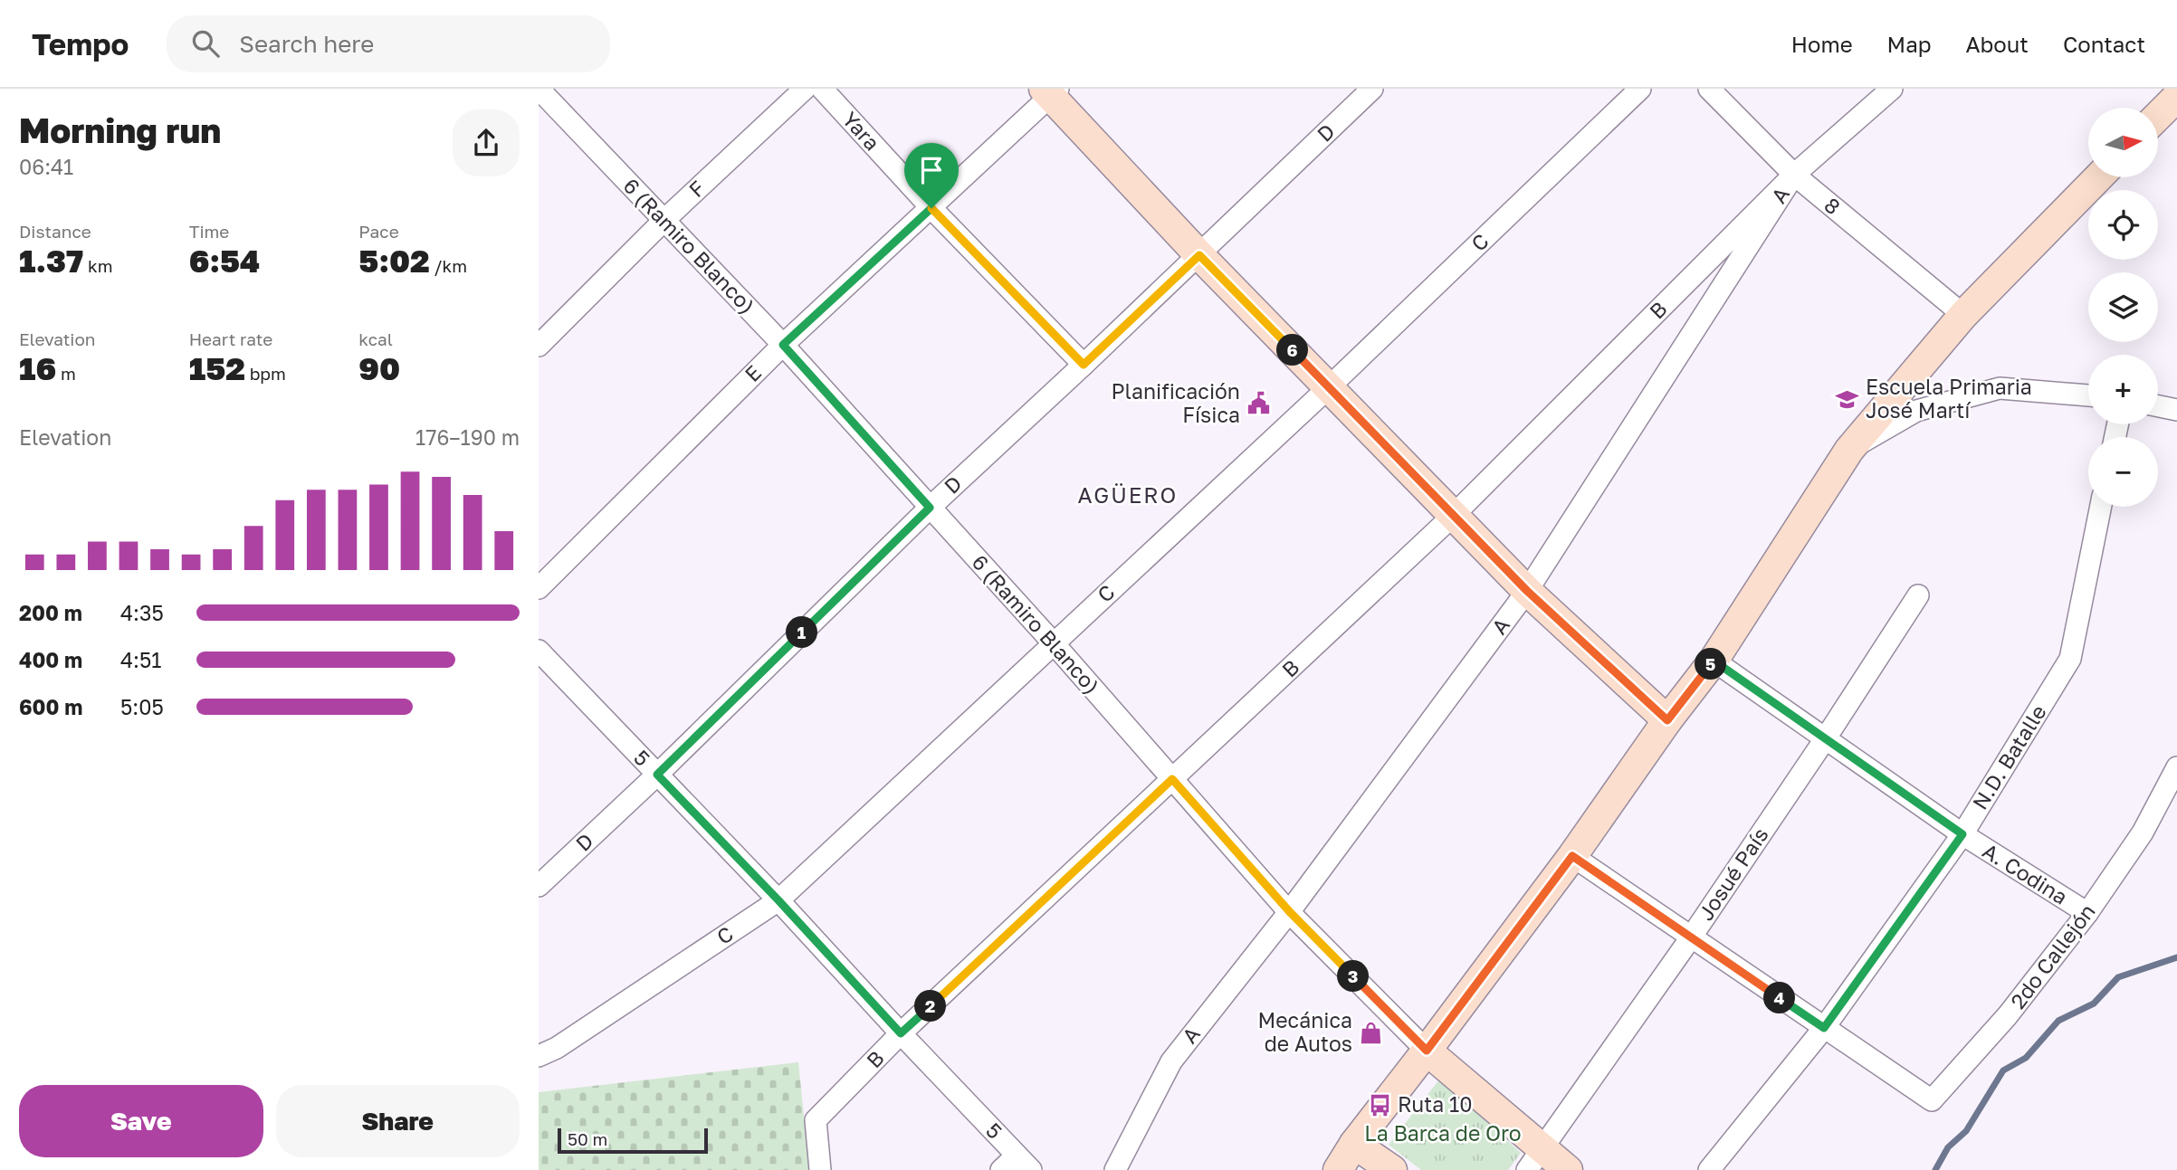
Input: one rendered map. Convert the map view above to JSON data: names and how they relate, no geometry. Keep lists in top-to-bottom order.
{
  "streets": {
    "main road": ["6 (Ramiro Blanco)"],
    "street": [
      "Yara",
      "D",
      "F",
      "A",
      "8",
      "C",
      "B",
      "E",
      "N.D. Batalle",
      "5",
      "Josué País",
      "A. Codina",
      "2do Callejón"
    ]
  },
  "crossings": [
    ["Yara", "D"],
    ["Yara", "E"],
    ["D", "6 (Ramiro Blanco)"],
    ["D", "5"],
    ["F", "6 (Ramiro Blanco)"],
    ["A", "8"],
    ["A", "6 (Ramiro Blanco)"],
    ["A", "B"],
    ["8", "B"],
    ["C", "6 (Ramiro Blanco)"],
    ["C", "5"],
    ["6 (Ramiro Blanco)", "B"],
    ["6 (Ramiro Blanco)", "E"],
    ["6 (Ramiro Blanco)", "Josué País"],
    ["B", "5"],
    ["N.D. Batalle", "A. Codina"],
    ["N.D. Batalle", "2do Callejón"],
    ["Josué País", "A. Codina"],
    ["A. Codina", "2do Callejón"]
  ],
  "districts": ["AGÜERO"],
  "parks": ["La Barca de Oro"],
  "places": {
    "school or university": ["Escuela Primaria José Martí"],
    "public building": ["Planificación Física"],
    "shop": ["Mecánica de Autos"],
    "bus stop": ["Ruta 10"]
  },
  "scale_bar": "50 m",
  "north": "right",
  "page": {
    "header": "Tempo",
    "search": "Search here",
    "nav": [
      "Home",
      "Map",
      "About",
      "Contact"
    ],
    "heading": ["Morning run", "06:41"],
    "map_buttons": ["+", "−"],
    "stats": [
      ["Distance", "1.37 km"],
      ["Time", "6:54"],
      ["Pace", "5:02 /km"],
      ["Elevation", "16 m"],
      ["Heart rate", "152 bpm"],
      ["kcal", "90"]
    ],
    "pins": [
      "6",
      "1",
      "5",
      "3",
      "4",
      "2"
    ],
    "chart": ["Elevation", "176–190 m"],
    "list": [
      {
        "name": "200 m",
        "note": "4:35"
      },
      {
        "name": "400 m",
        "note": "4:51"
      },
      {
        "name": "600 m",
        "note": "5:05"
      }
    ],
    "buttons": ["Save", "Share"],
    "scale": "50 m"
  }
}
